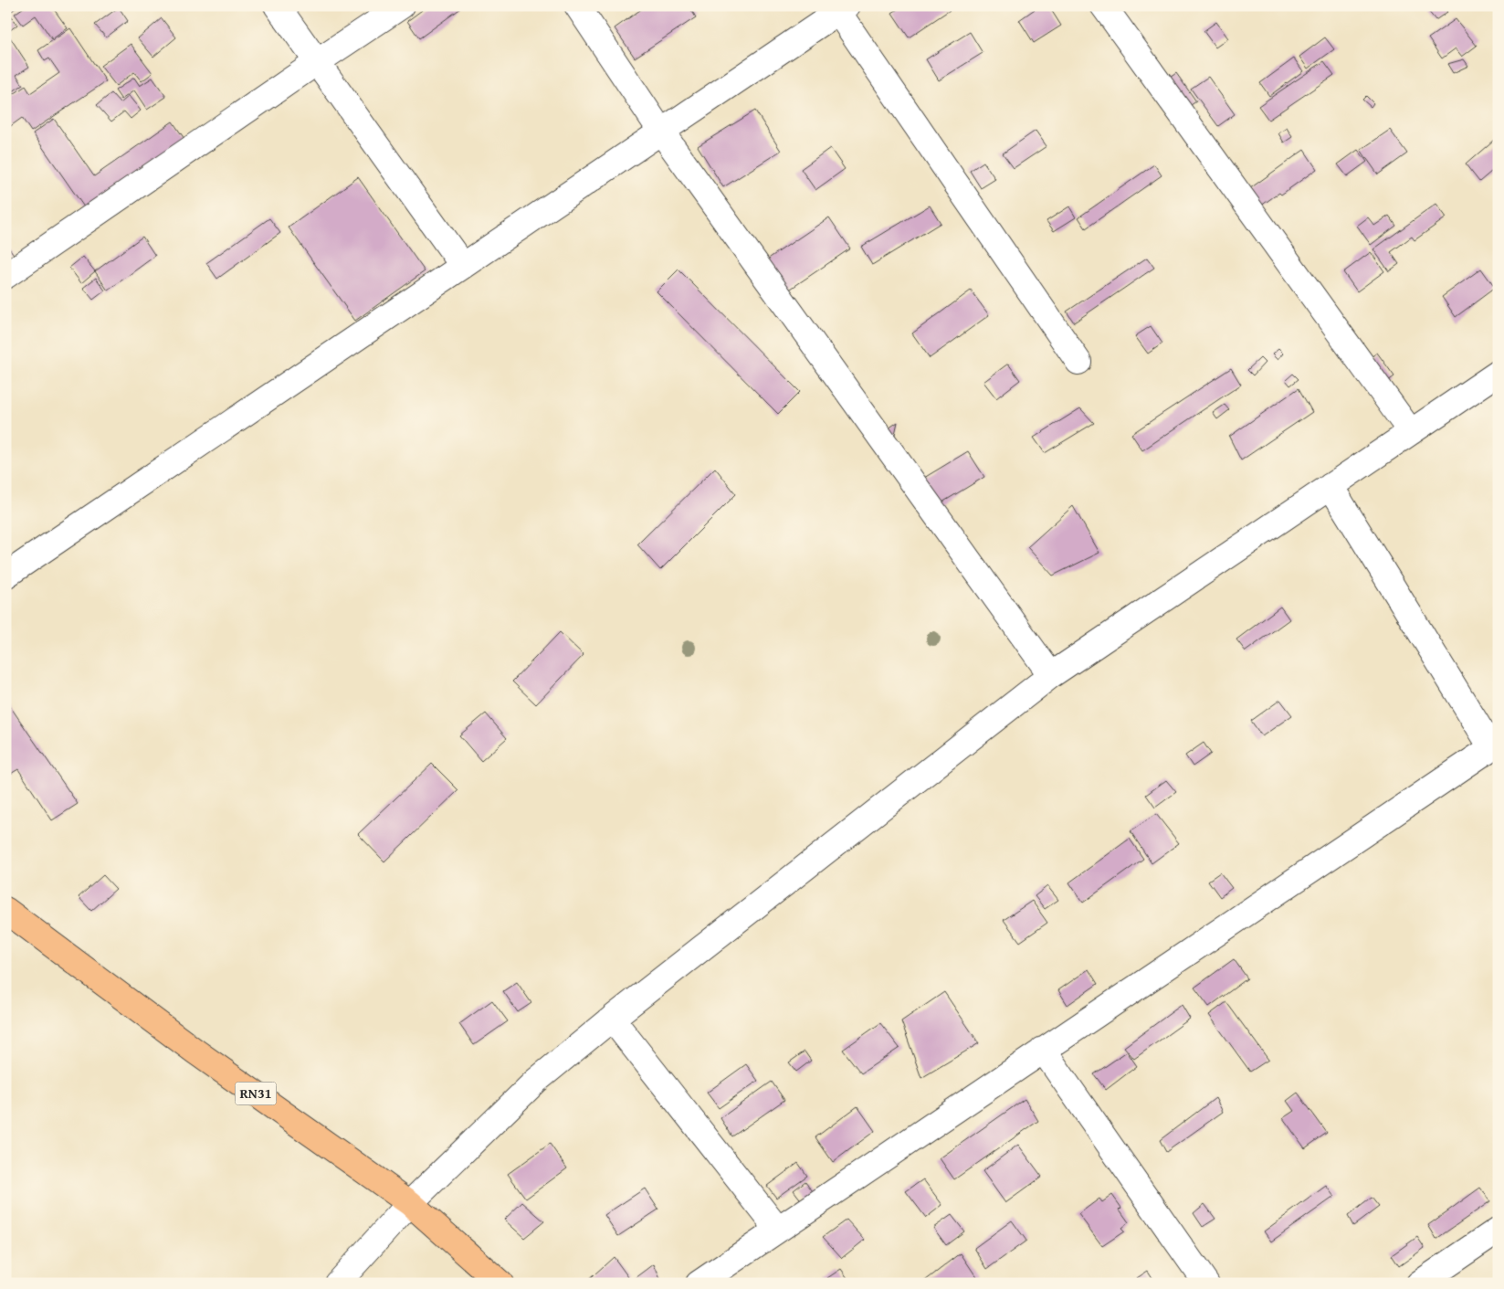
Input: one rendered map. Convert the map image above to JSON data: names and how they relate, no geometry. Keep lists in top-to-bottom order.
{
  "streets": {
    "main road": ["RN31"]
  }
}
